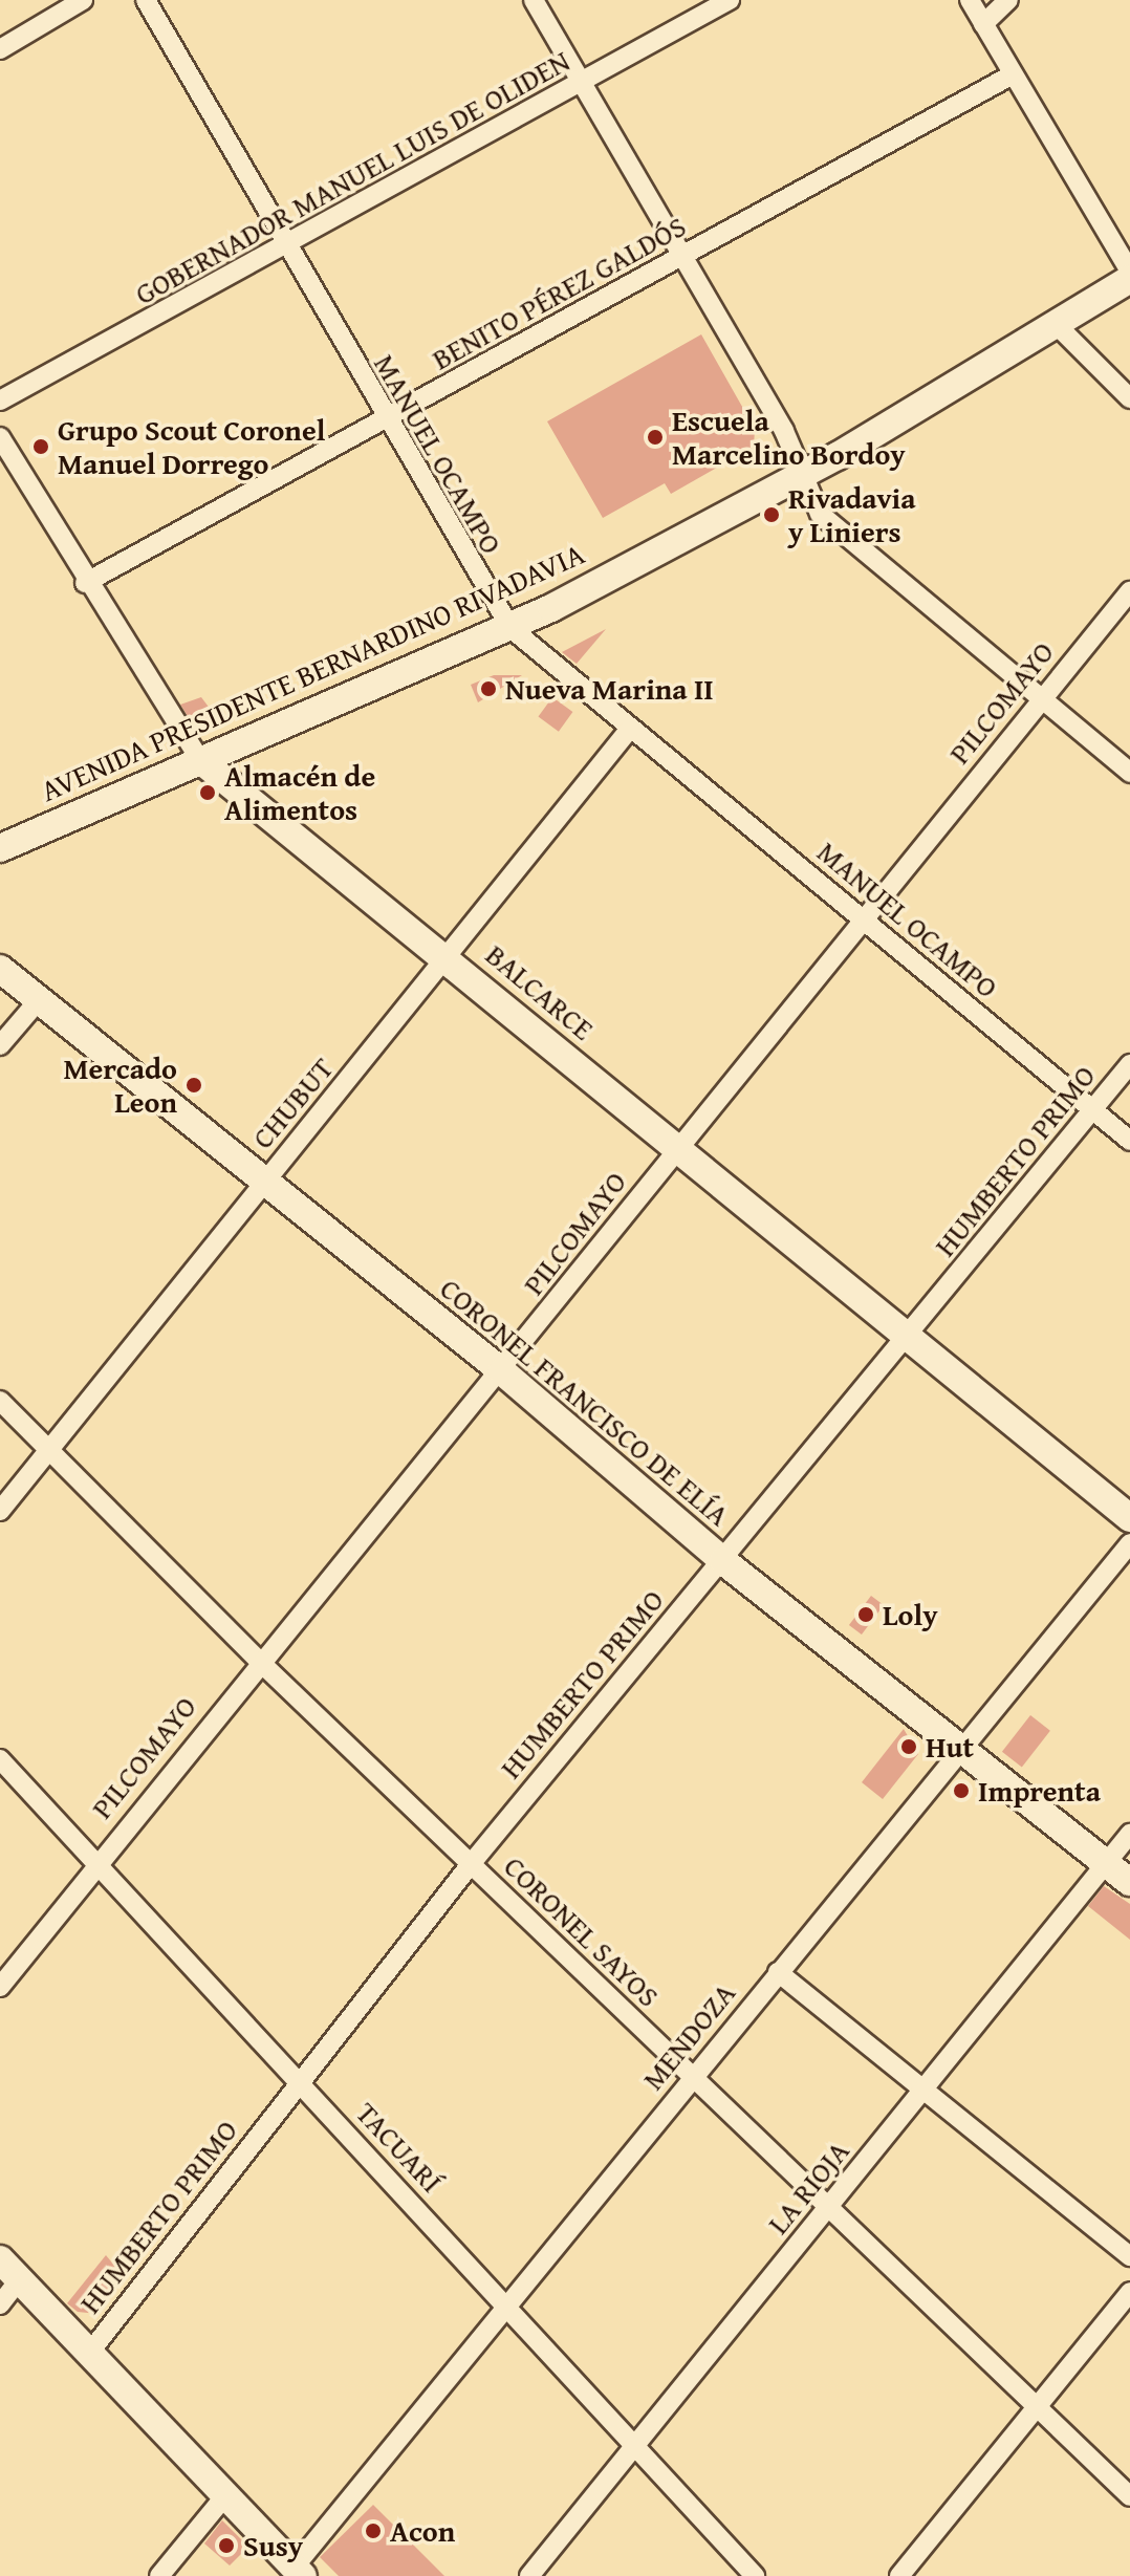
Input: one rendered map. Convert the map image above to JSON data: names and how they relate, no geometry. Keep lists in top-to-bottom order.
{
  "streets": {
    "street": [
      "GOBERNADOR MANUEL LUIS DE OLIDEN",
      "BENITO PÉREZ GALDÓS",
      "MANUEL OCAMPO",
      "AVENIDA PRESIDENTE BERNARDINO RIVADAVIA",
      "PILCOMAYO",
      "BALCARCE",
      "CHUBUT",
      "HUMBERTO PRIMO",
      "CORONEL FRANCISCO DE ELÍA",
      "CORONEL SAYOS",
      "MENDOZA",
      "TACUARÍ",
      "LA RIOJA"
    ]
  },
  "crossings": [
    ["GOBERNADOR MANUEL LUIS DE OLIDEN", "MANUEL OCAMPO"],
    ["BENITO PÉREZ GALDÓS", "MANUEL OCAMPO"],
    ["BENITO PÉREZ GALDÓS", "BALCARCE"],
    ["MANUEL OCAMPO", "AVENIDA PRESIDENTE BERNARDINO RIVADAVIA"],
    ["MANUEL OCAMPO", "PILCOMAYO"],
    ["MANUEL OCAMPO", "CHUBUT"],
    ["MANUEL OCAMPO", "HUMBERTO PRIMO"],
    ["AVENIDA PRESIDENTE BERNARDINO RIVADAVIA", "BALCARCE"],
    ["PILCOMAYO", "BALCARCE"],
    ["PILCOMAYO", "CORONEL FRANCISCO DE ELÍA"],
    ["PILCOMAYO", "CORONEL SAYOS"],
    ["PILCOMAYO", "TACUARÍ"],
    ["BALCARCE", "CHUBUT"],
    ["BALCARCE", "HUMBERTO PRIMO"],
    ["CHUBUT", "CORONEL FRANCISCO DE ELÍA"],
    ["CHUBUT", "CORONEL SAYOS"],
    ["HUMBERTO PRIMO", "CORONEL FRANCISCO DE ELÍA"],
    ["HUMBERTO PRIMO", "CORONEL SAYOS"],
    ["HUMBERTO PRIMO", "TACUARÍ"],
    ["CORONEL FRANCISCO DE ELÍA", "MENDOZA"],
    ["CORONEL FRANCISCO DE ELÍA", "LA RIOJA"],
    ["CORONEL SAYOS", "MENDOZA"],
    ["CORONEL SAYOS", "LA RIOJA"],
    ["MENDOZA", "TACUARÍ"],
    ["TACUARÍ", "LA RIOJA"]
  ],
  "places": [
    "Escuela Marcelino Bordoy",
    "Grupo Scout Coronel Manuel Dorrego",
    "Rivadavia y Liniers",
    "Nueva Marina II",
    "Almacén de Alimentos",
    "Mercado Leon",
    "Loly",
    "Hut",
    "Imprenta",
    "Acon",
    "Susy"
  ]
}
